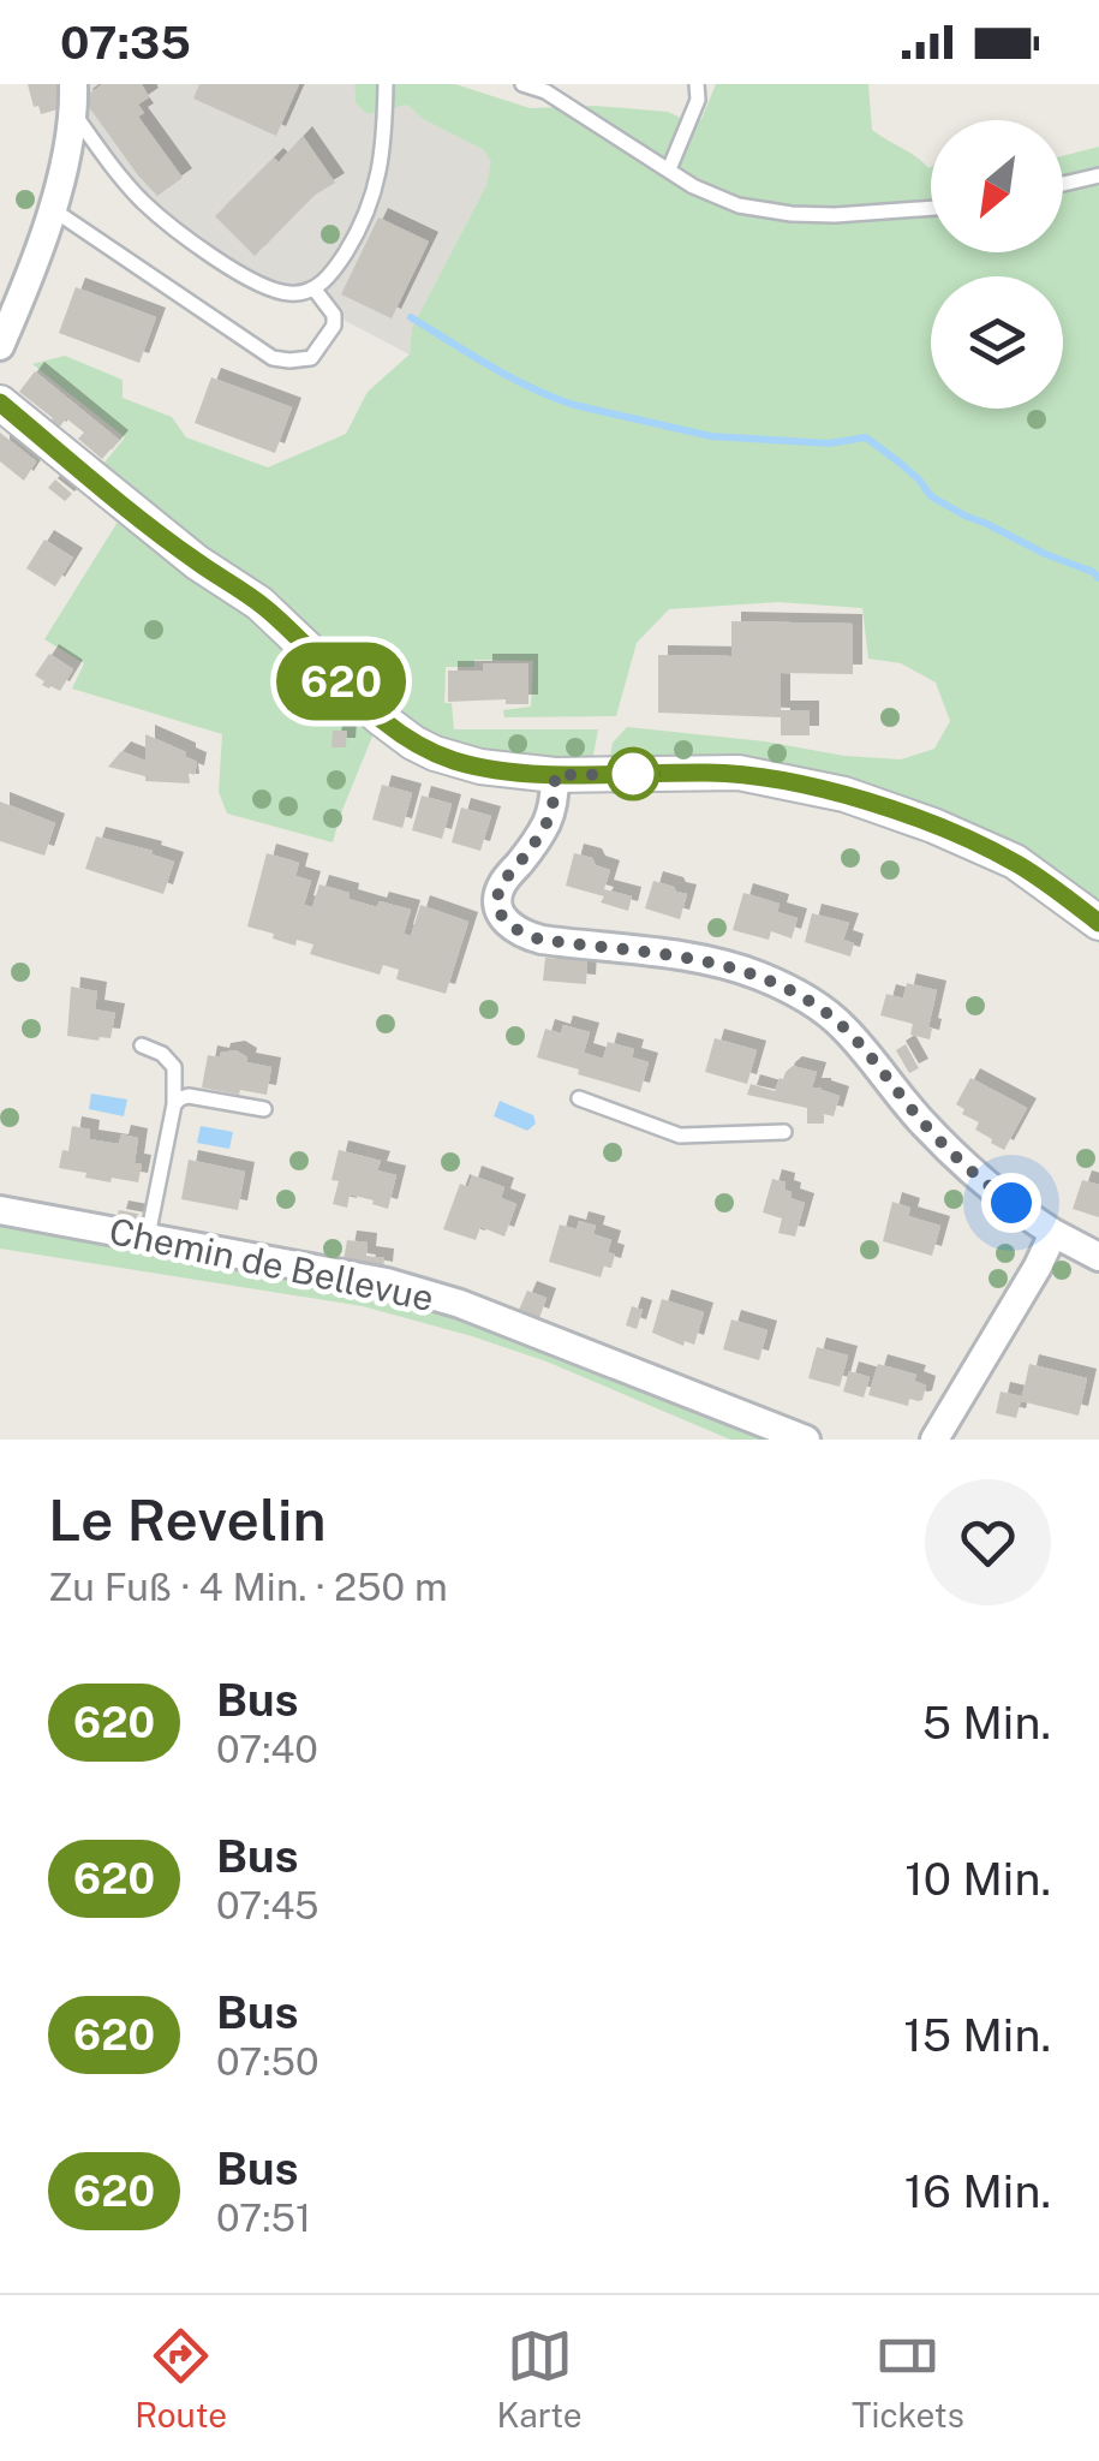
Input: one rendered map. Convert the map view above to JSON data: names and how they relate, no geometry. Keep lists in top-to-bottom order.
{
  "streets": {
    "street": ["Chemin de Bellevue"]
  },
  "lines": ["bus line 620"],
  "north": "bottom left",
  "page": {
    "status": "07:35",
    "on_map": "620",
    "heading": ["Le Revelin", "Zu Fuß · 4 Min. · 250 m"],
    "list": [
      {
        "mark": "620",
        "name": "Bus",
        "note": "07:40",
        "value": "5 Min."
      },
      {
        "mark": "620",
        "name": "Bus",
        "note": "07:45",
        "value": "10 Min."
      },
      {
        "mark": "620",
        "name": "Bus",
        "note": "07:50",
        "value": "15 Min."
      },
      {
        "mark": "620",
        "name": "Bus",
        "note": "07:51",
        "value": "16 Min."
      }
    ],
    "tabs": ["Route", "Karte", "Tickets"]
  }
}
